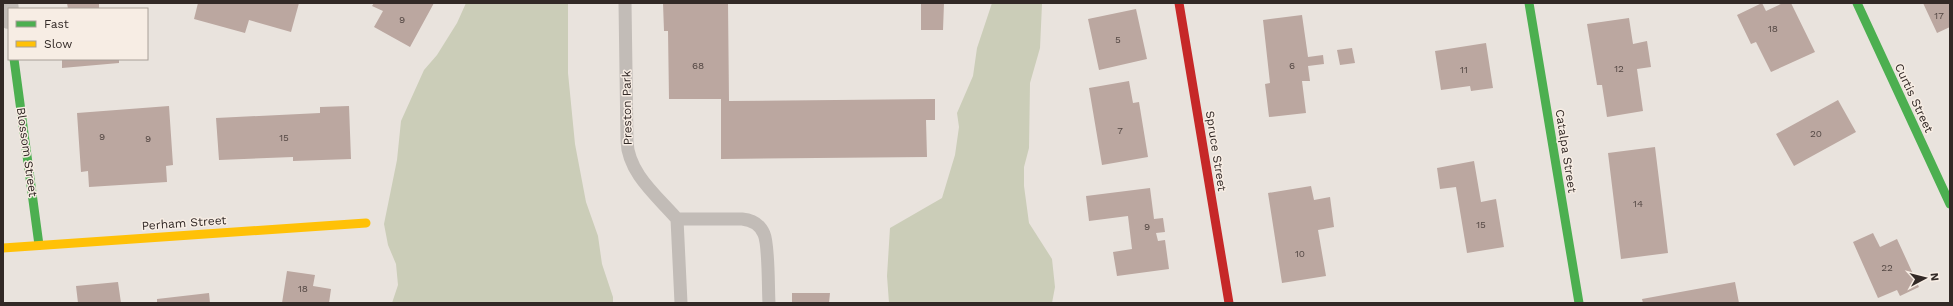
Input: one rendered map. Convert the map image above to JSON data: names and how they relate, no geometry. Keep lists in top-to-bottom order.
{
  "streets": {
    "street": [
      "Curtis Street",
      "Spruce Street",
      "Catalpa Street",
      "Blossom Street",
      "Perham Street"
    ],
    "lane": ["Preston Park"]
  },
  "crossings": [
    ["Blossom Street", "Perham Street"]
  ],
  "house_numbers": [
    "17",
    "9",
    "18",
    "5",
    "68",
    "6",
    "12",
    "11",
    "7",
    "20",
    "9",
    "15",
    "9",
    "14",
    "15",
    "9",
    "10",
    "22",
    "18"
  ],
  "legend": ["Fast", "Slow"],
  "north": "right"
}
